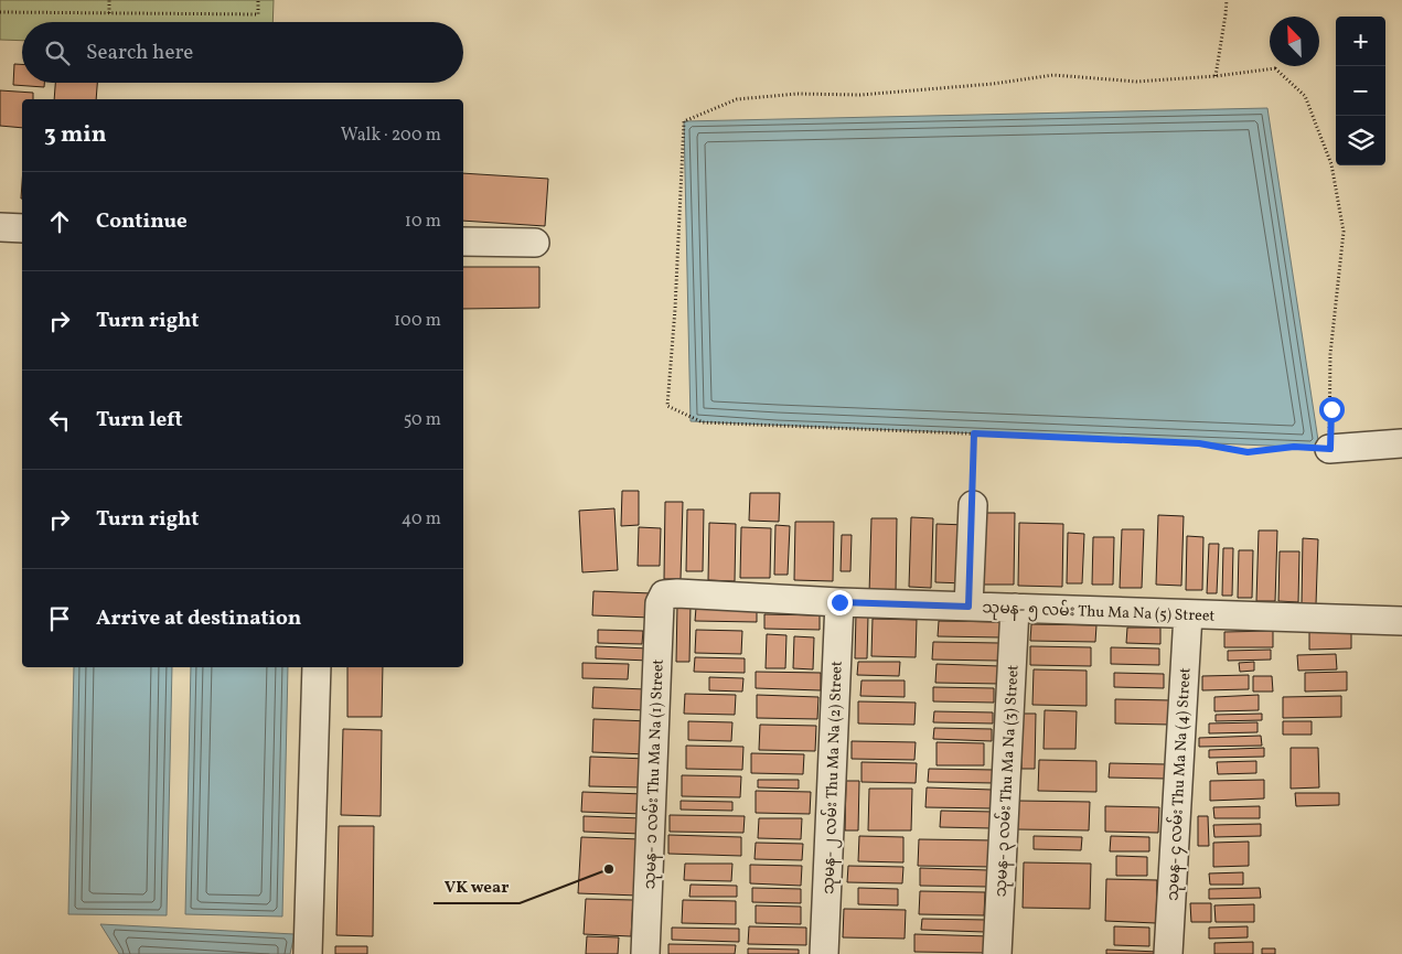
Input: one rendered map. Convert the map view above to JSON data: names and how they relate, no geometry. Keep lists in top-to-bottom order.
{
  "streets": {
    "street": [
      "သုမန- ၅ လမ်း Thu Ma Na (5) Street",
      "သုမန- ၁ လမ်း Thu Ma Na (1) Street",
      "သုမန- ၂ လမ်း Thu Ma Na (2) Street",
      "သုမန- ၃ လမ်း Thu Ma Na (3) Street",
      "သုမန- ၄ လမ်း Thu Ma Na (4) Street"
    ]
  },
  "crossings": [
    ["သုမန- ၅ လမ်း Thu Ma Na (5) Street", "သုမန- ၁ လမ်း Thu Ma Na (1) Street"],
    ["သုမန- ၅ လမ်း Thu Ma Na (5) Street", "သုမန- ၂ လမ်း Thu Ma Na (2) Street"],
    ["သုမန- ၅ လမ်း Thu Ma Na (5) Street", "သုမန- ၃ လမ်း Thu Ma Na (3) Street"],
    ["သုမန- ၅ လမ်း Thu Ma Na (5) Street", "သုမန- ၄ လမ်း Thu Ma Na (4) Street"]
  ],
  "places": ["VK wear"],
  "north": "top left",
  "page": {
    "map_buttons": ["+", "−"],
    "search": "Search here",
    "heading": ["3 min", "Walk · 200 m"],
    "list": [
      ["Continue", "10 m"],
      ["Turn right", "100 m"],
      ["Turn left", "50 m"],
      ["Turn right", "40 m"],
      "Arrive at destination"
    ]
  }
}
